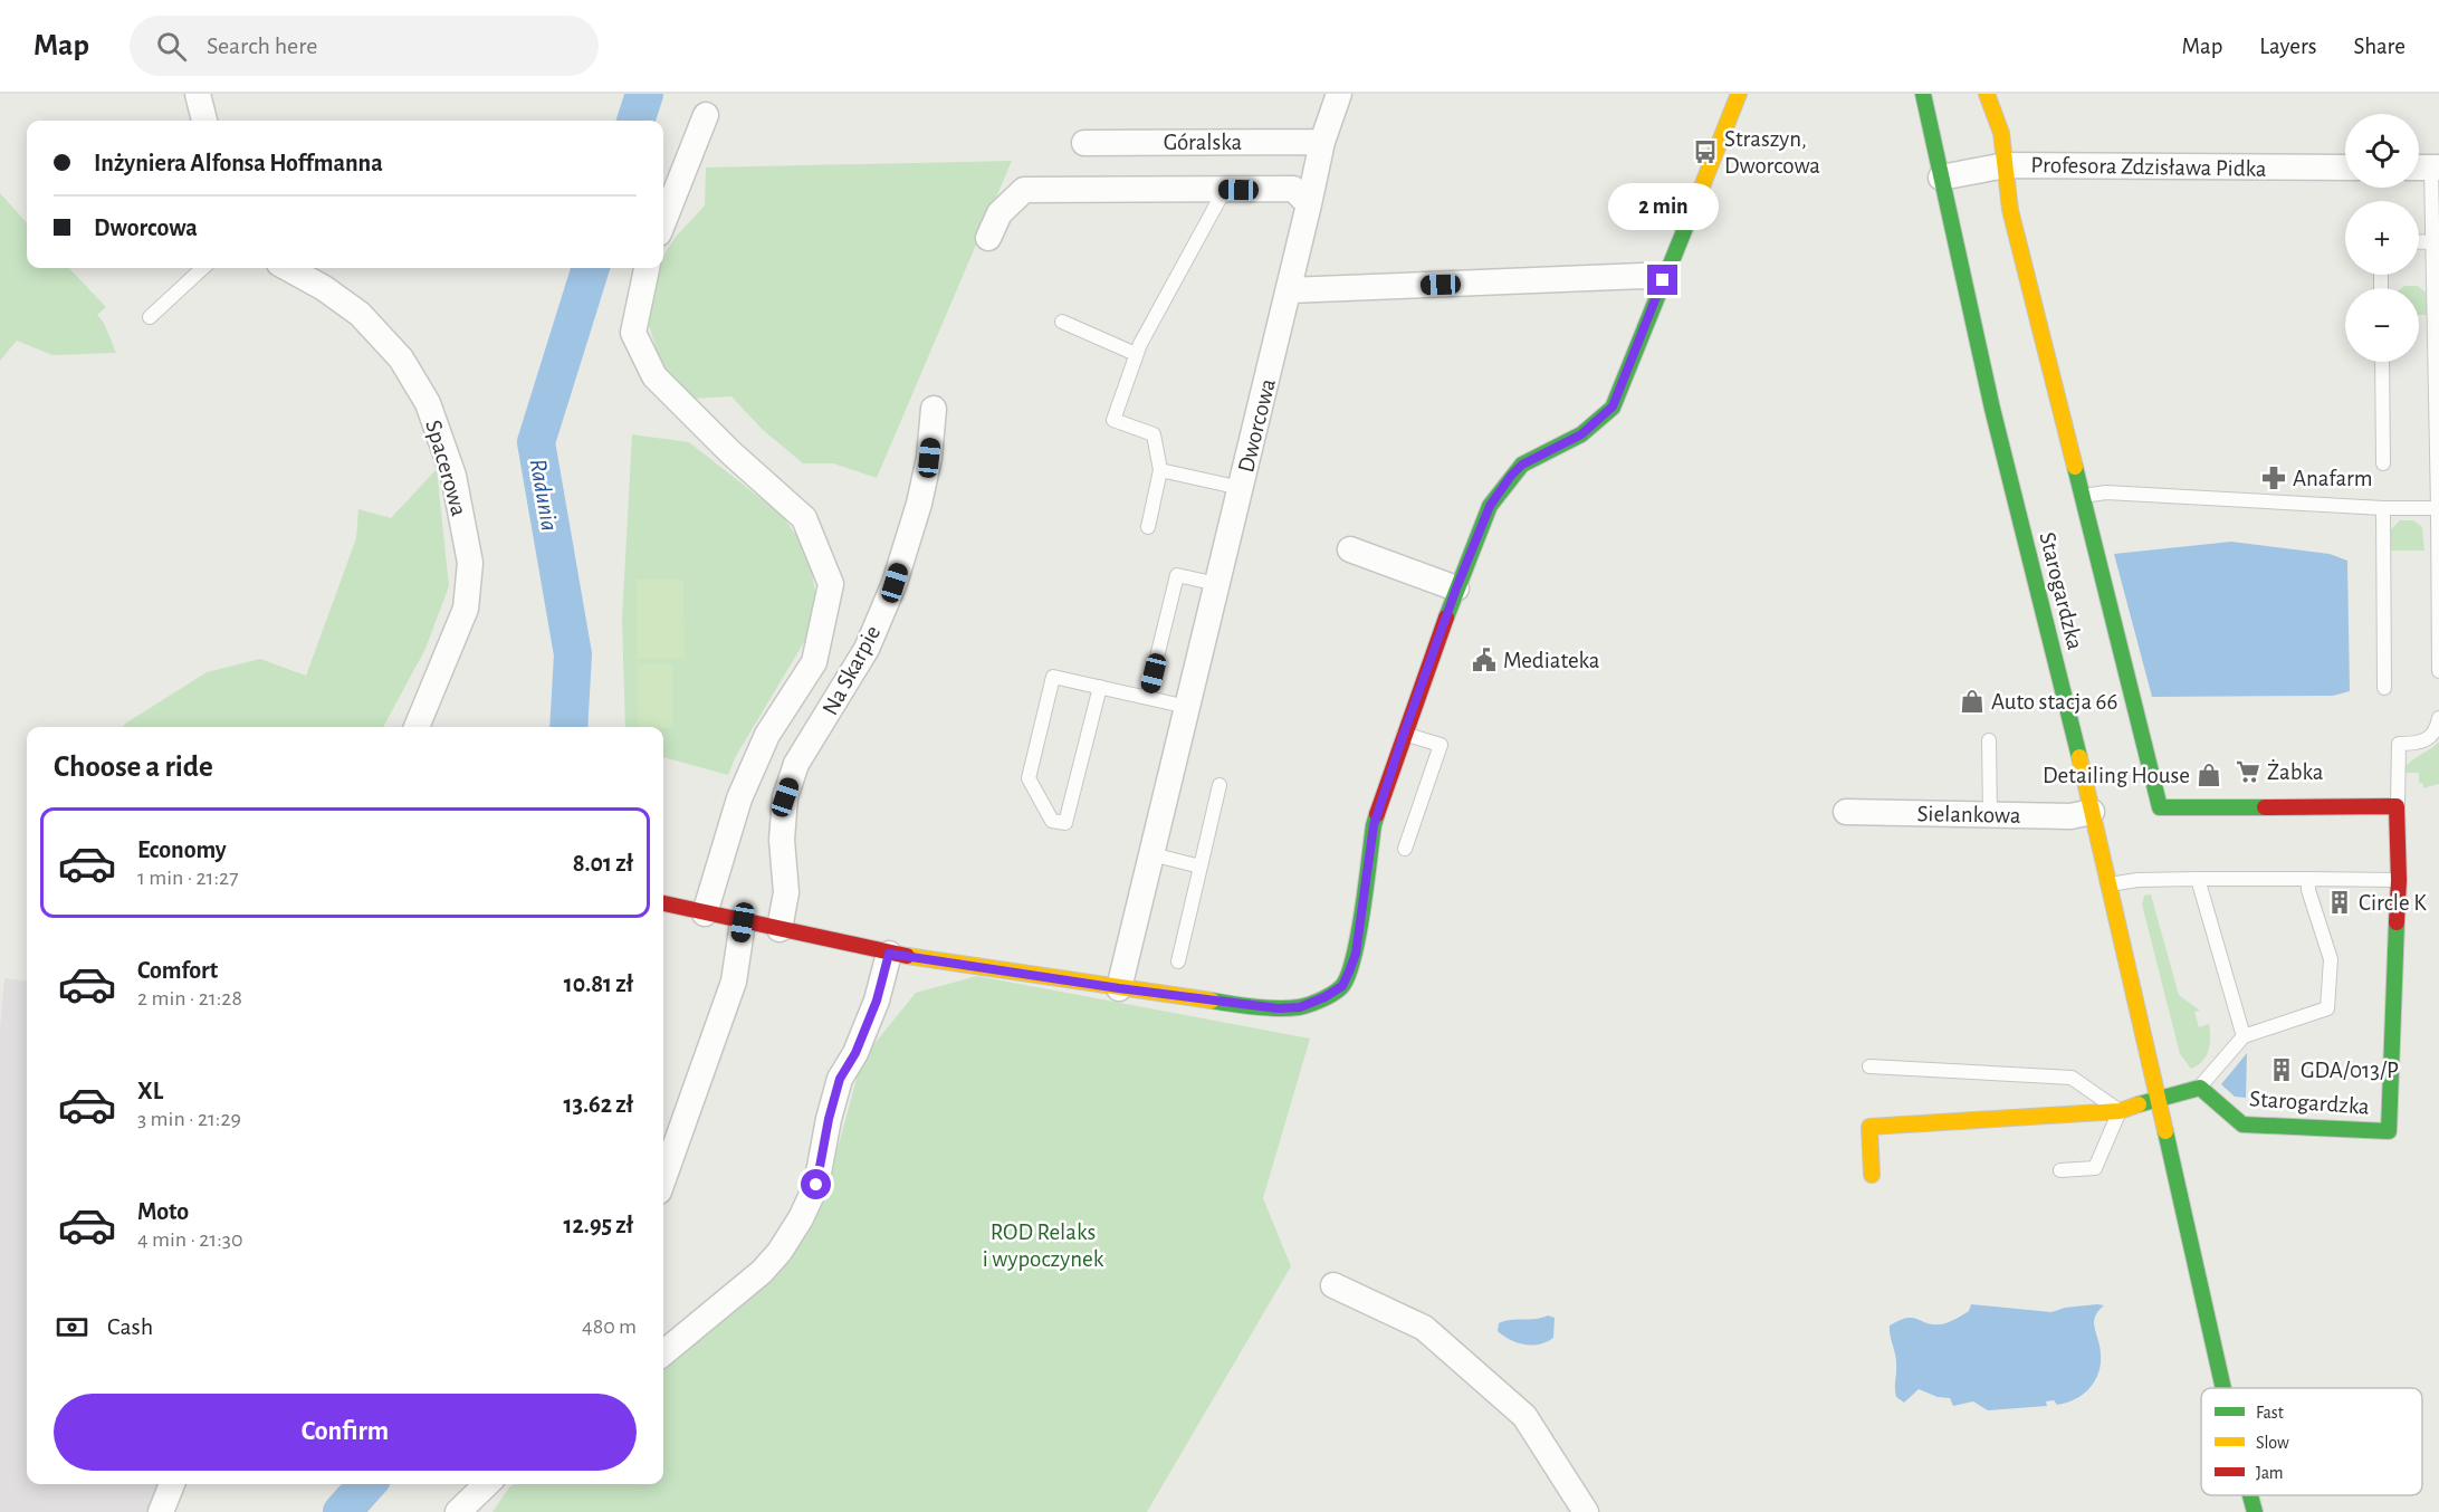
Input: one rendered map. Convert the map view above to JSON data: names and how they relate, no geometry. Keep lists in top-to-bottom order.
{
  "streets": {
    "street": [
      "Góralska",
      "Profesora Zdzisława Pidka",
      "Dworcowa",
      "Spacerowa",
      "Starogardzka",
      "Na Skarpie",
      "Sielankowa"
    ]
  },
  "crossings": [
    ["Profesora Zdzisława Pidka", "Starogardzka"],
    ["Starogardzka", "Sielankowa"]
  ],
  "water": ["Radunia"],
  "parks": ["ROD Relaks i wypoczynek"],
  "places": {
    "bus stop": ["Straszyn, Dworcowa"],
    "pharmacy": ["Anafarm"],
    "public building": ["Mediateka"],
    "shop": ["Auto stacja 66", "Detailing House"],
    "supermarket": ["Żabka"],
    "building": ["Circle K", "GDA/013/P"]
  },
  "legend": ["Fast", "Slow", "Jam"],
  "page": {
    "header": "Map",
    "search": "Search here",
    "nav": ["Map", "Layers", "Share"],
    "map_buttons": ["+", "−"],
    "banner": ["Inżyniera Alfonsa Hoffmanna", "Dworcowa"],
    "bubble": "2 min",
    "heading": "Choose a ride",
    "list": [
      {
        "name": "Economy",
        "note": "1 min · 21:27",
        "value": "8.01 zł"
      },
      {
        "name": "Comfort",
        "note": "2 min · 21:28",
        "value": "10.81 zł"
      },
      {
        "name": "XL",
        "note": "3 min · 21:29",
        "value": "13.62 zł"
      },
      {
        "name": "Moto",
        "note": "4 min · 21:30",
        "value": "12.95 zł"
      }
    ],
    "pay": ["Cash", "480 m"],
    "buttons": "Confirm"
  }
}
